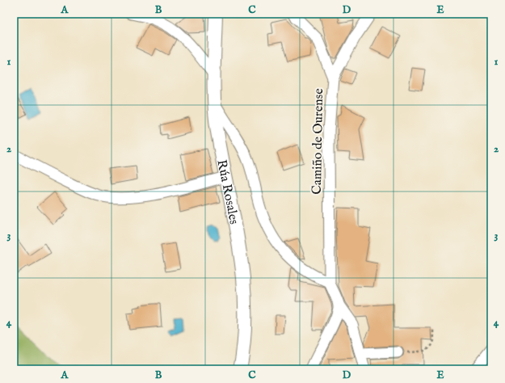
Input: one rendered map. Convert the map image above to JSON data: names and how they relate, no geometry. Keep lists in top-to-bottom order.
{
  "streets": {
    "street": ["Camiño de Ourense", "Rúa Rosales"]
  },
  "grid": {
    "columns": [
      "A",
      "B",
      "C",
      "D",
      "E"
    ],
    "rows": [
      "1",
      "2",
      "3",
      "4"
    ]
  }
}
